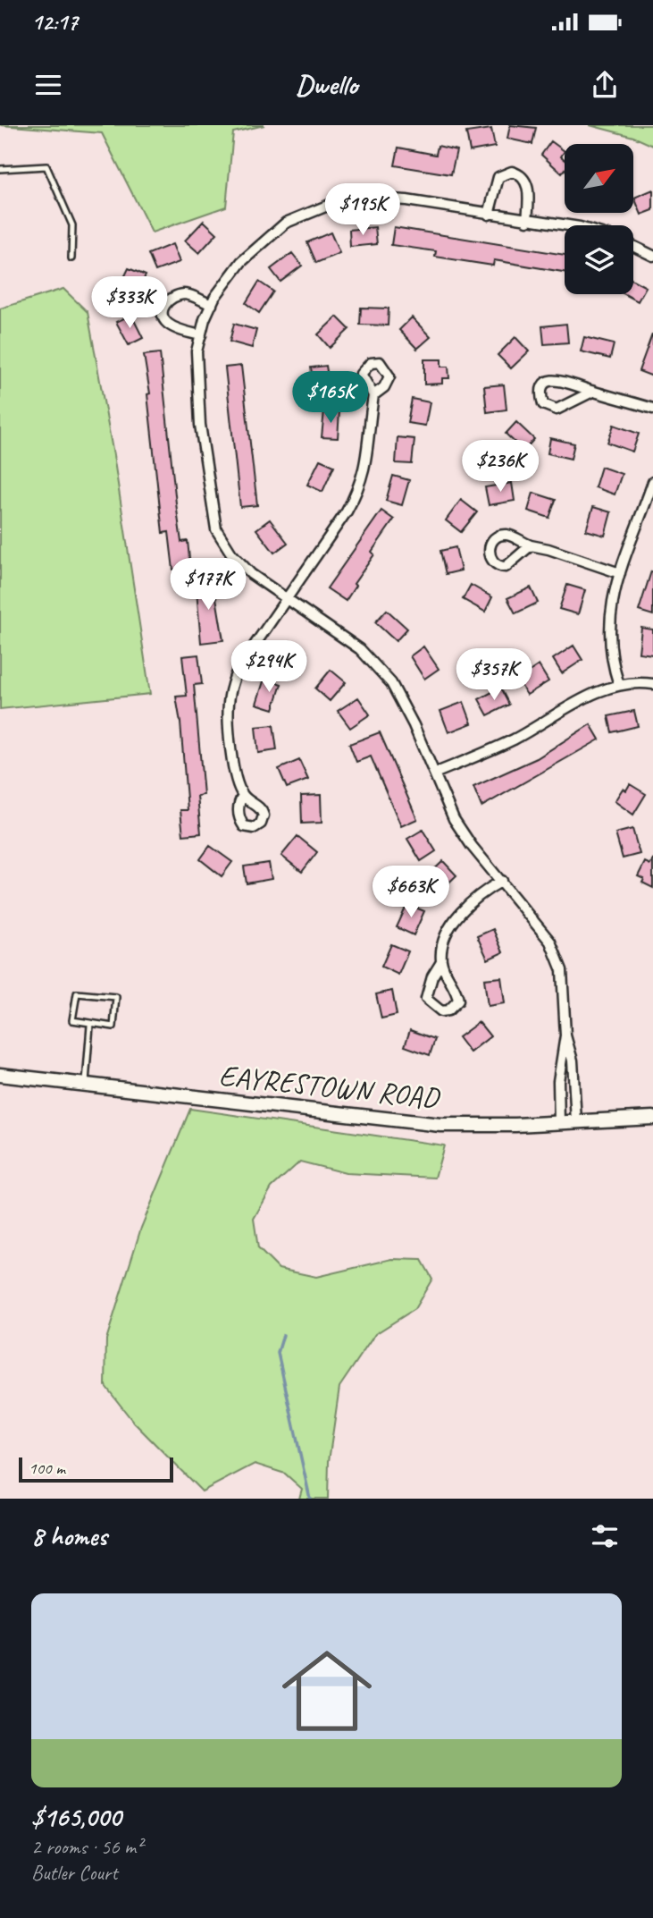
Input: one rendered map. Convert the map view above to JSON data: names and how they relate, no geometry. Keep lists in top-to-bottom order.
{
  "streets": {
    "street": ["EAYRESTOWN ROAD"]
  },
  "scale_bar": "100 m",
  "north": "top right",
  "page": {
    "status": "12:17",
    "header": "Dwello",
    "price": [
      "$195K",
      "$333K",
      "$165K",
      "$236K",
      "$177K",
      "$294K",
      "$357K",
      "$663K"
    ],
    "scale": "100 m",
    "heading": "8 homes",
    "list": [
      {
        "name": "$165,000",
        "note": "2 rooms · 56 m² · Butler Court"
      }
    ]
  }
}
